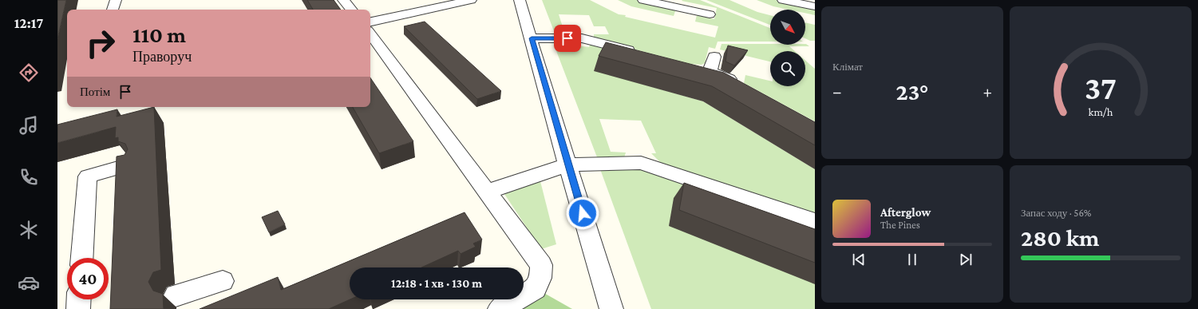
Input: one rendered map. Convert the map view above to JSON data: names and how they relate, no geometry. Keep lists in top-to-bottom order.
{
  "north": "bottom right",
  "page": {
    "tabs": "12:17",
    "tile": [
      "Клімат",
      ["Запас ходу · 56%", "280 km"]
    ],
    "turn": ["110 m", "Праворуч"],
    "then": "Потім",
    "heat": ["−", "23°", "+"],
    "song": ["Afterglow", "The Pines"],
    "limit": "40",
    "trip": "12:18 · 1 хв · 130 m",
    "gauge": ["37", "km/h"]
  }
}
